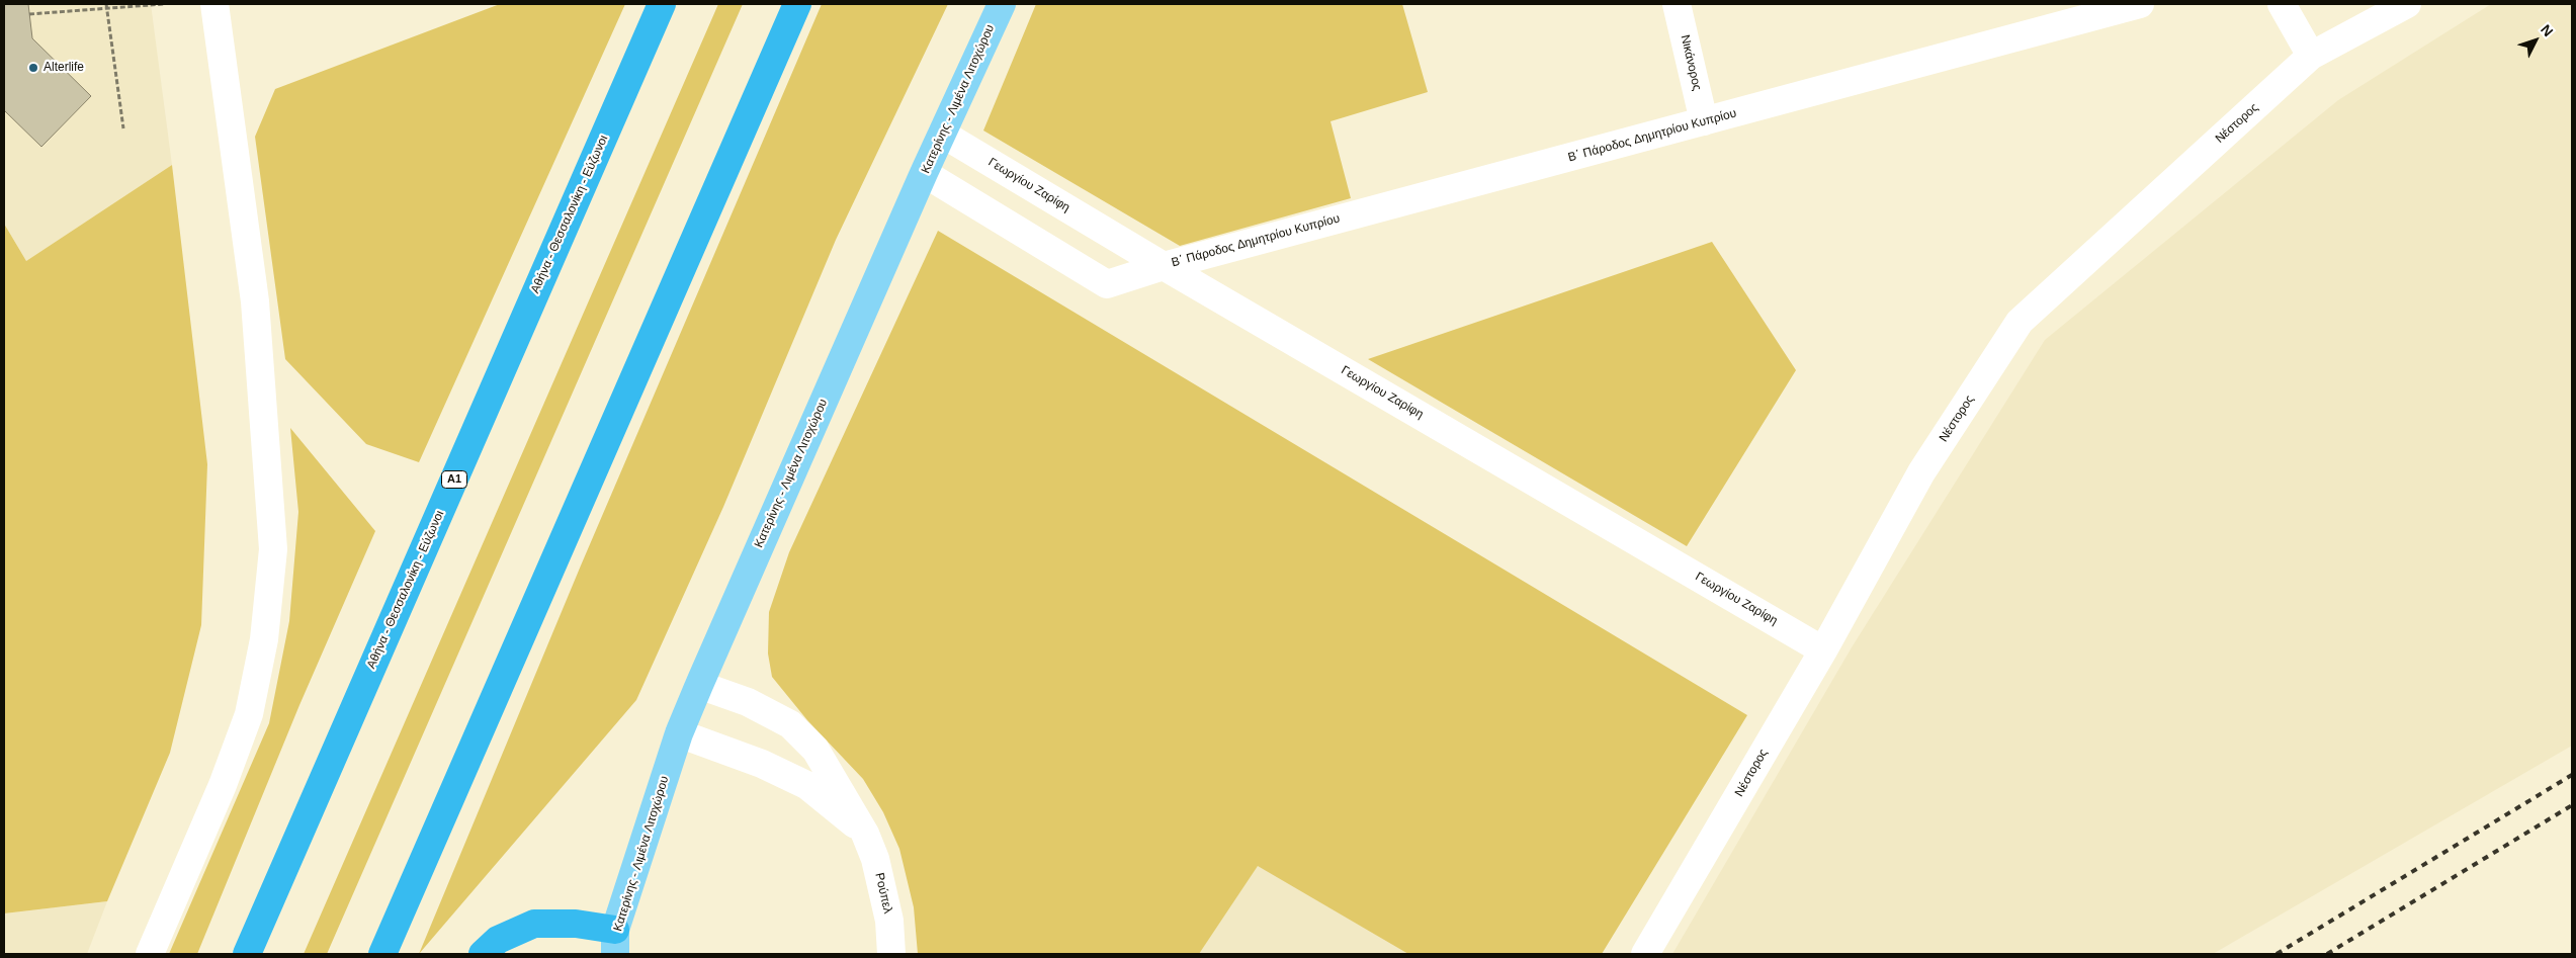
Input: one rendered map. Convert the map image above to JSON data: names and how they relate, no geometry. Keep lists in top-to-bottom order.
{
  "streets": {
    "highway": ["Αθήνα - Θεσσαλονίκη - Εύζωνοι", "Α1"],
    "main road": ["Κατερίνης - Λιμένα Λιτοχώρου"],
    "street": [
      "Νικάνορος",
      "Νέστορος",
      "Β΄ Πάροδος Δημητρίου Κυπρίου",
      "Γεωργίου Ζαρίφη",
      "Ρούπελ"
    ]
  },
  "crossings": [
    ["Νικάνορος", "Β΄ Πάροδος Δημητρίου Κυπρίου"],
    ["Κατερίνης - Λιμένα Λιτοχώρου", "Β΄ Πάροδος Δημητρίου Κυπρίου"],
    ["Κατερίνης - Λιμένα Λιτοχώρου", "Γεωργίου Ζαρίφη"],
    ["Κατερίνης - Λιμένα Λιτοχώρου", "Ρούπελ"],
    ["Νέστορος", "Γεωργίου Ζαρίφη"],
    ["Β΄ Πάροδος Δημητρίου Κυπρίου", "Γεωργίου Ζαρίφη"]
  ],
  "places": ["Alterlife"],
  "north": "top right"
}
